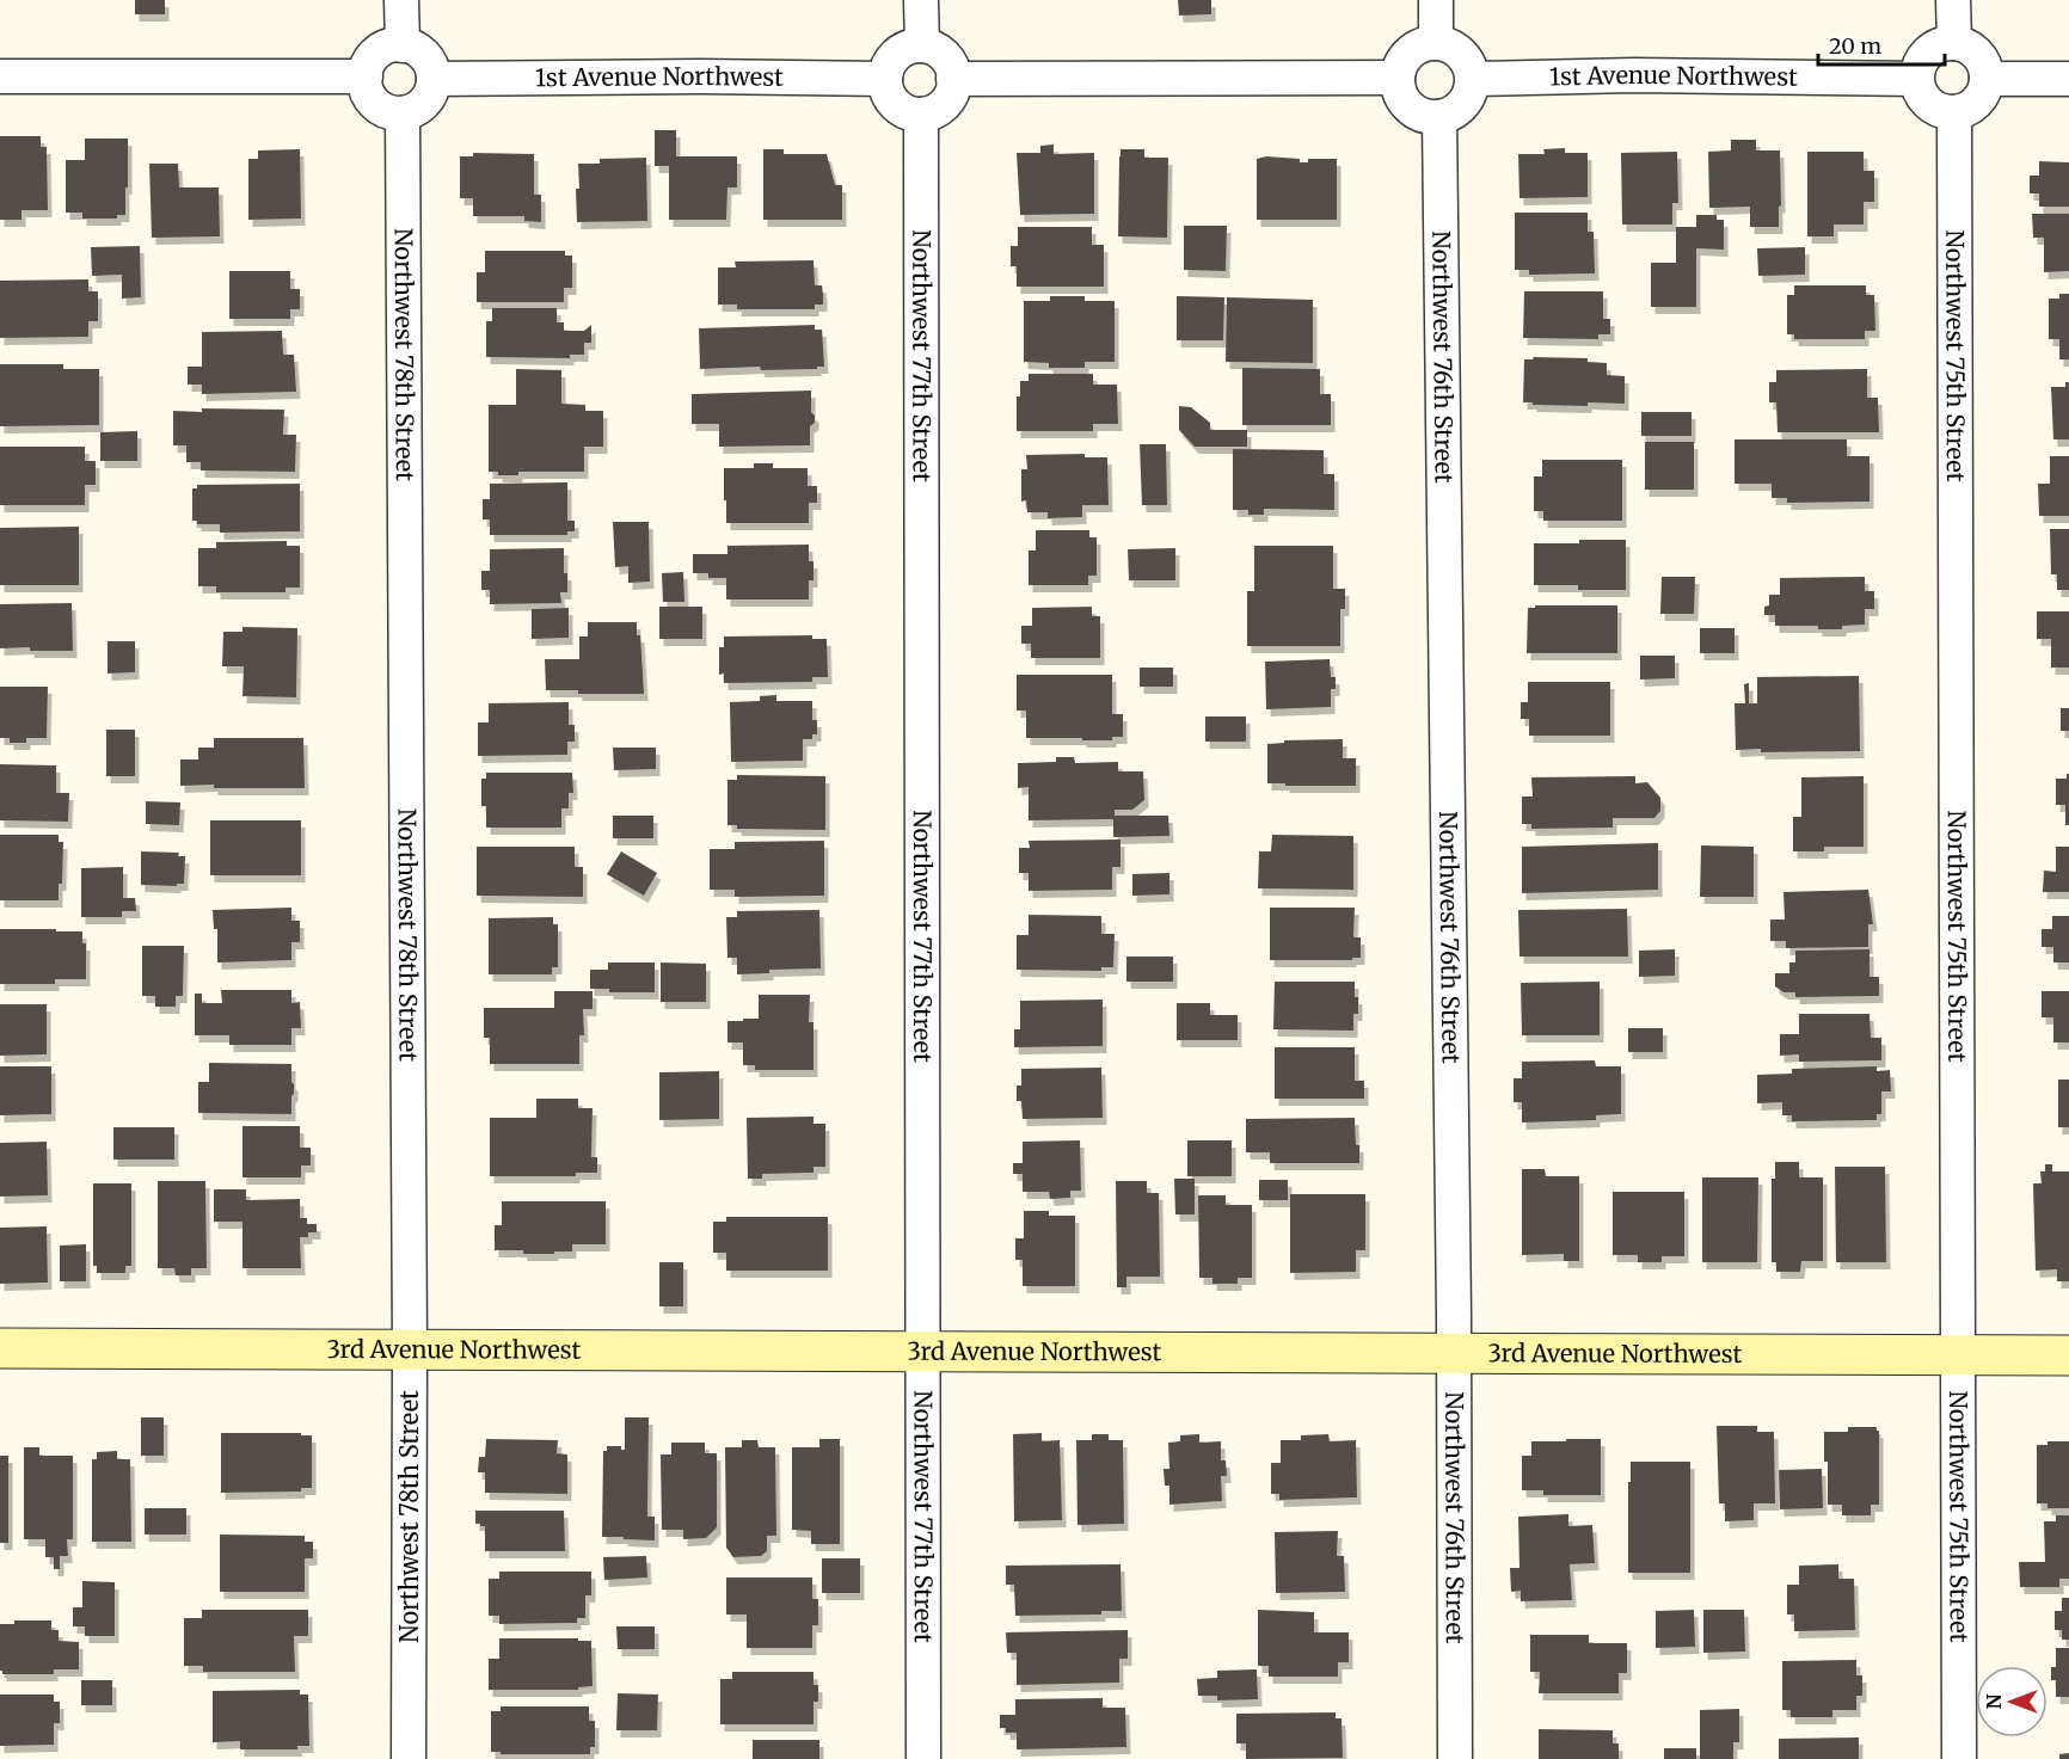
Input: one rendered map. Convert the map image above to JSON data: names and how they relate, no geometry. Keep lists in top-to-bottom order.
{
  "streets": {
    "street": [
      "1st Avenue Northwest",
      "Northwest 78th Street",
      "Northwest 75th Street",
      "Northwest 77th Street",
      "Northwest 76th Street",
      "3rd Avenue Northwest"
    ]
  },
  "crossings": [
    ["1st Avenue Northwest", "Northwest 78th Street"],
    ["1st Avenue Northwest", "Northwest 75th Street"],
    ["1st Avenue Northwest", "Northwest 77th Street"],
    ["1st Avenue Northwest", "Northwest 76th Street"],
    ["Northwest 78th Street", "3rd Avenue Northwest"],
    ["Northwest 75th Street", "3rd Avenue Northwest"],
    ["Northwest 77th Street", "3rd Avenue Northwest"],
    ["Northwest 76th Street", "3rd Avenue Northwest"]
  ],
  "scale_bar": "20 m",
  "north": "left"
}
